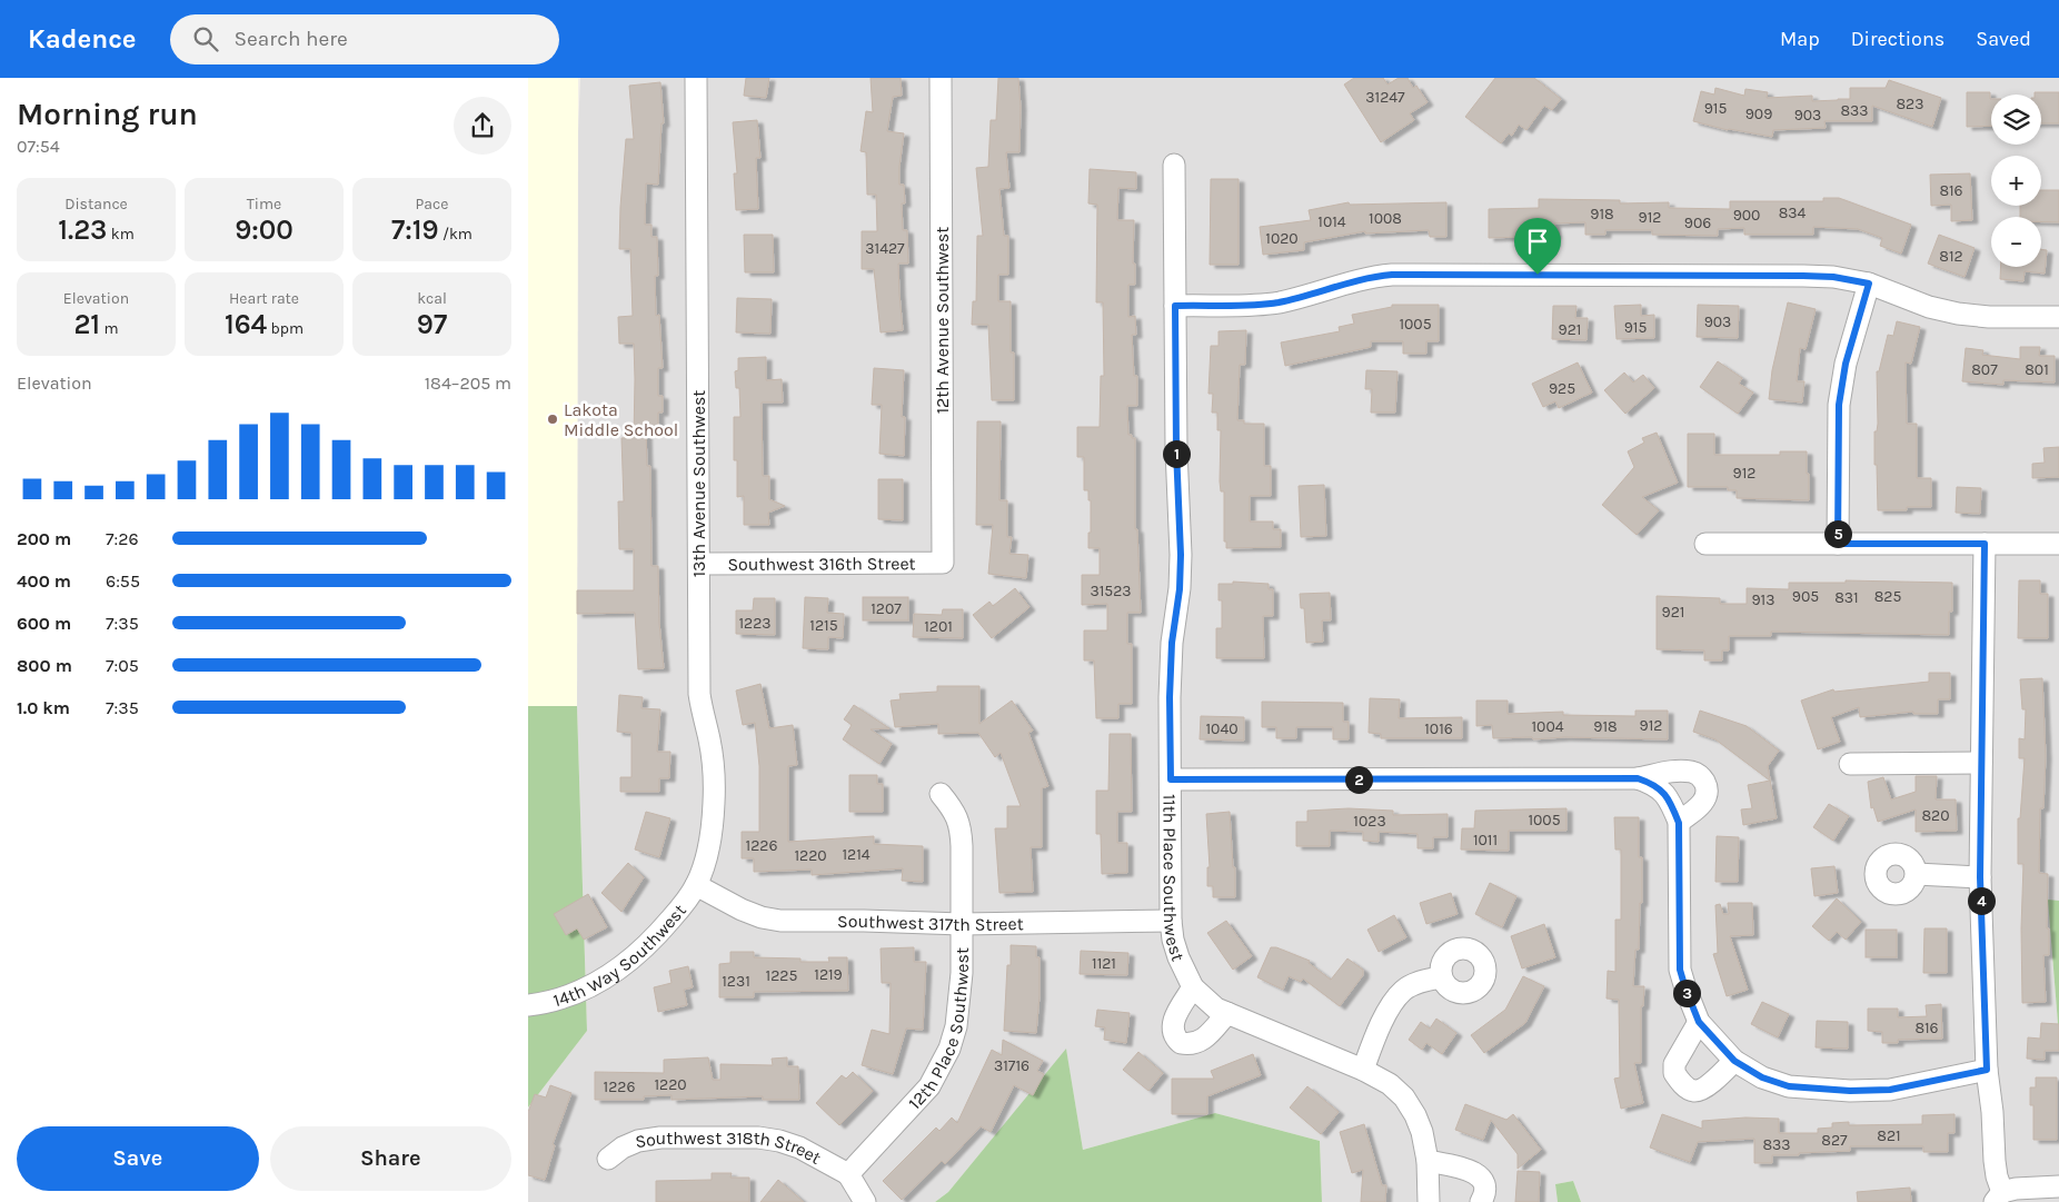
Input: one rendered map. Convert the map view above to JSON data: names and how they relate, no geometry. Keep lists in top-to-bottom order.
{
  "streets": {
    "street": [
      "12th Avenue Southwest",
      "13th Avenue Southwest",
      "Southwest 316th Street",
      "11th Place Southwest",
      "Southwest 317th Street",
      "14th Way Southwest",
      "12th Place Southwest",
      "Southwest 318th Street"
    ]
  },
  "crossings": [
    ["12th Avenue Southwest", "Southwest 316th Street"],
    ["13th Avenue Southwest", "Southwest 316th Street"],
    ["13th Avenue Southwest", "Southwest 317th Street"],
    ["13th Avenue Southwest", "14th Way Southwest"],
    ["11th Place Southwest", "Southwest 317th Street"],
    ["Southwest 317th Street", "14th Way Southwest"],
    ["Southwest 317th Street", "12th Place Southwest"],
    ["12th Place Southwest", "Southwest 318th Street"]
  ],
  "places": ["Lakota Middle School"],
  "house_numbers": [
    "31247",
    "823",
    "915",
    "833",
    "909",
    "903",
    "816",
    "834",
    "918",
    "900",
    "912",
    "1008",
    "1014",
    "906",
    "1020",
    "31427",
    "812",
    "903",
    "1005",
    "915",
    "921",
    "807",
    "801",
    "925",
    "912",
    "31523",
    "905",
    "825",
    "831",
    "913",
    "1207",
    "921",
    "1223",
    "1215",
    "1201",
    "912",
    "1004",
    "918",
    "1040",
    "1016",
    "820",
    "1005",
    "1023",
    "1011",
    "1226",
    "1214",
    "1220",
    "1121",
    "1219",
    "1225",
    "1231",
    "816",
    "31716",
    "1220",
    "1226",
    "821",
    "827",
    "833"
  ],
  "page": {
    "header": "Kadence",
    "search": "Search here",
    "nav": ["Map", "Directions", "Saved"],
    "heading": ["Morning run", "07:54"],
    "map_buttons": ["+", "−"],
    "stats": [
      ["Distance", "1.23 km"],
      ["Time", "9:00"],
      ["Pace", "7:19 /km"],
      ["Elevation", "21 m"],
      ["Heart rate", "164 bpm"],
      ["kcal", "97"]
    ],
    "chart": ["Elevation", "184–205 m"],
    "pins": [
      "1",
      "5",
      "2",
      "4",
      "3"
    ],
    "list": [
      {
        "name": "200 m",
        "note": "7:26"
      },
      {
        "name": "400 m",
        "note": "6:55"
      },
      {
        "name": "600 m",
        "note": "7:35"
      },
      {
        "name": "800 m",
        "note": "7:05"
      },
      {
        "name": "1.0 km",
        "note": "7:35"
      }
    ],
    "buttons": ["Save", "Share"]
  }
}
